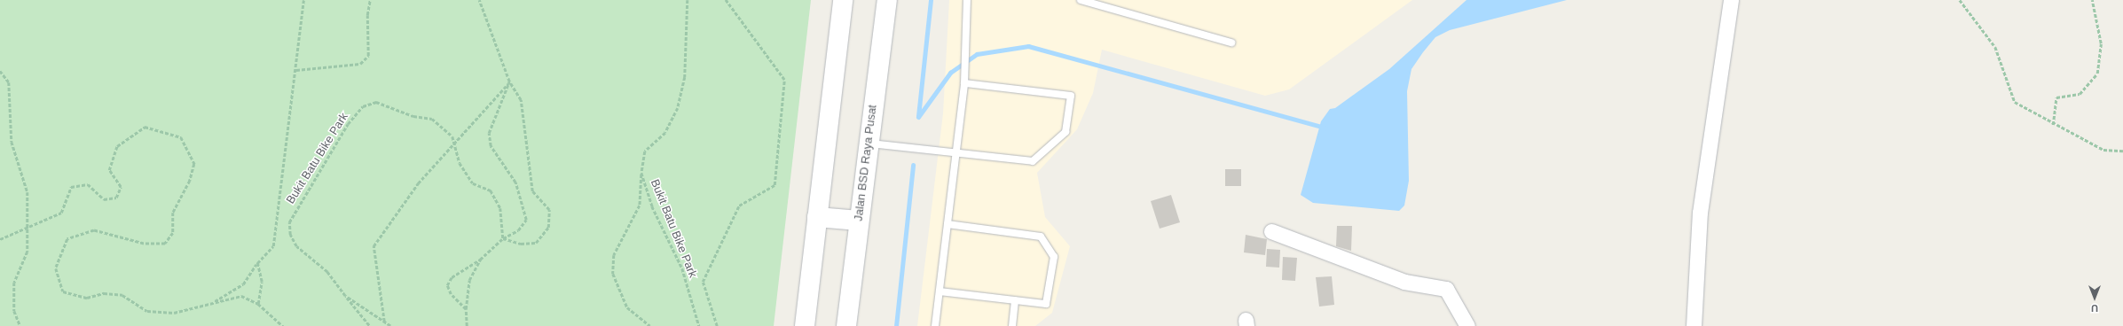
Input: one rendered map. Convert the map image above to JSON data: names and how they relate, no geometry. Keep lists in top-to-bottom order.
{
  "streets": {
    "main road": ["Jalan BSD Raya Pusat"],
    "path": ["Bukit Batu Bike Park"]
  },
  "north": "bottom"
}
